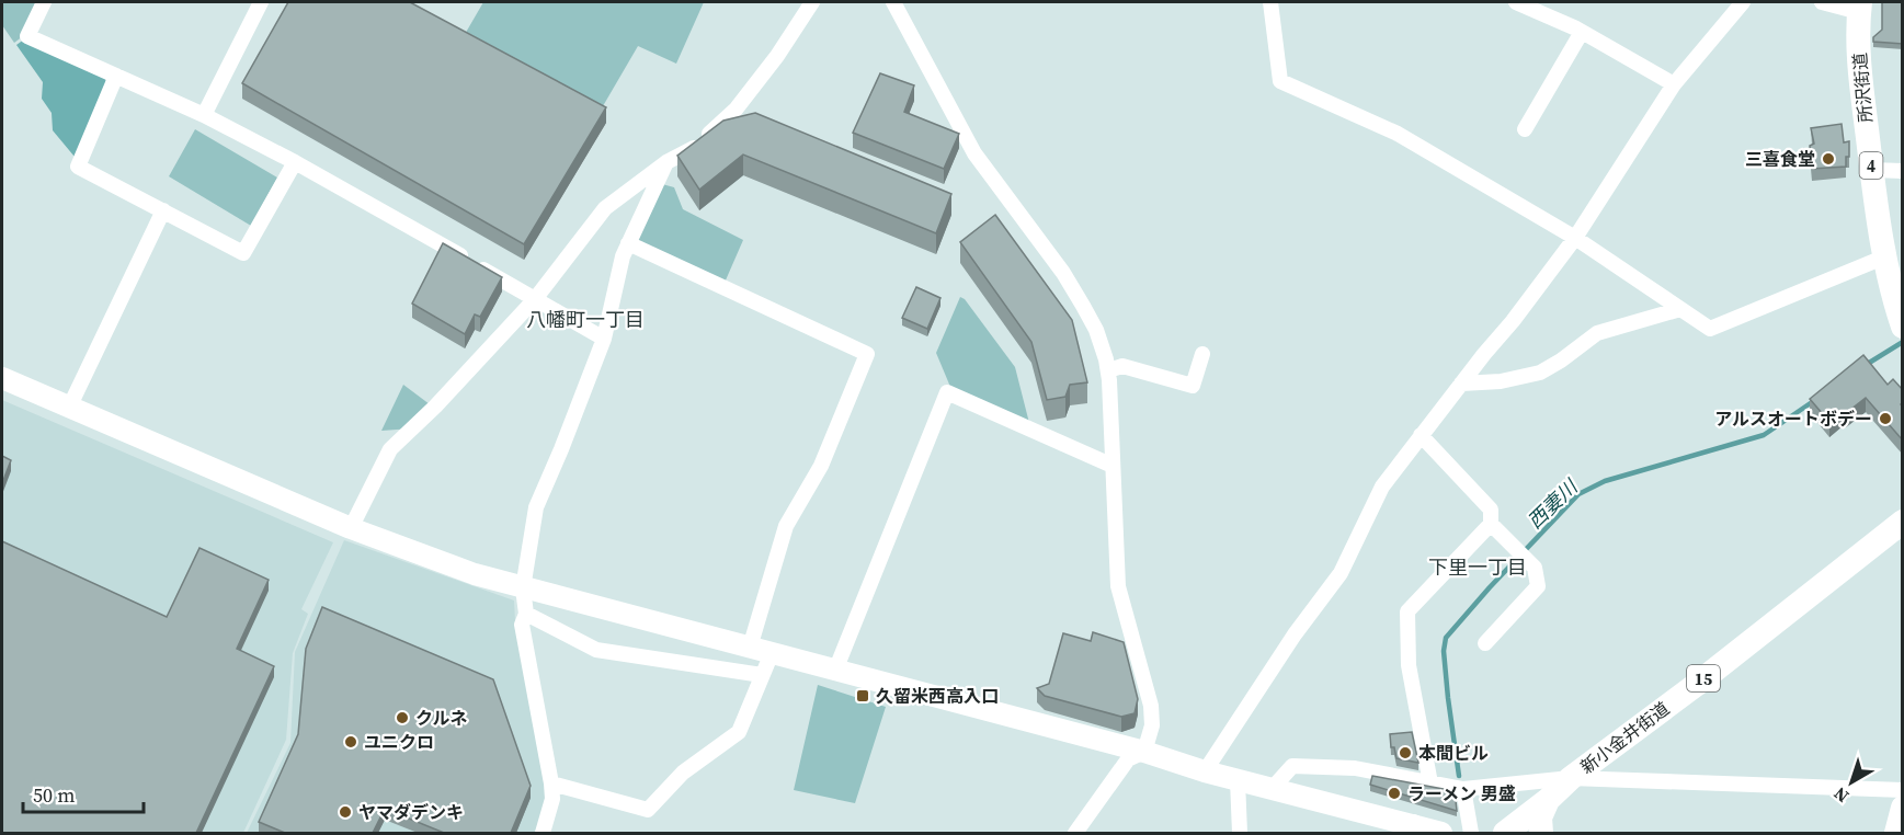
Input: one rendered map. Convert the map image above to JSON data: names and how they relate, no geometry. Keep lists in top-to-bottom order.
{
  "streets": {
    "main road": [
      "所沢街道",
      "4",
      "15",
      "新小金井街道"
    ]
  },
  "districts": ["八幡町一丁目", "下里一丁目"],
  "water": ["西妻川"],
  "places": {
    "other": [
      "三喜食堂",
      "アルスオートボデー",
      "クルネ",
      "ユニクロ",
      "本間ビル",
      "ラーメン 男盛",
      "ヤマダデンキ"
    ],
    "transit": ["久留米西高入口"]
  },
  "scale_bar": "50 m",
  "north": "bottom left"
}
